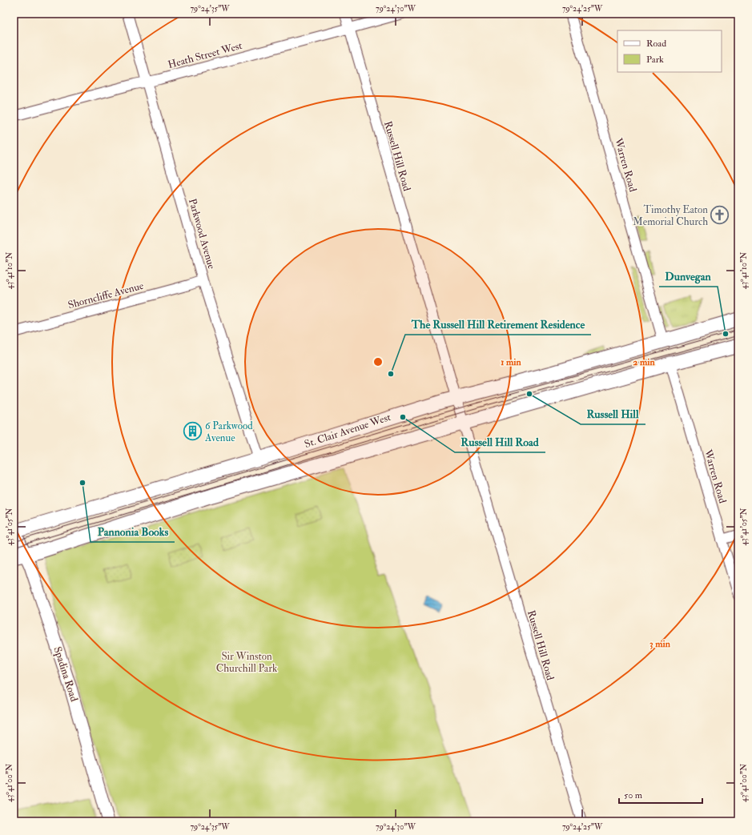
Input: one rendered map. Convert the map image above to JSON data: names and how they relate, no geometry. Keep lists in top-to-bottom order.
{
  "streets": {
    "main road": ["St. Clair Avenue West"],
    "street": [
      "Heath Street West",
      "Russell Hill Road",
      "Warren Road",
      "Parkwood Avenue",
      "Shorncliffe Avenue",
      "Spadina Road"
    ]
  },
  "crossings": [
    ["Heath Street West", "Russell Hill Road"],
    ["Heath Street West", "Parkwood Avenue"],
    ["Russell Hill Road", "St. Clair Avenue West"],
    ["Warren Road", "St. Clair Avenue West"],
    ["Parkwood Avenue", "Shorncliffe Avenue"],
    ["Parkwood Avenue", "St. Clair Avenue West"],
    ["St. Clair Avenue West", "Spadina Road"]
  ],
  "parks": ["Sir Winston Churchill Park"],
  "places": {
    "church": ["Timothy Eaton Memorial Church"],
    "other": [
      "Dunvegan",
      "The Russell Hill Retirement Residence",
      "Russell Hill",
      "Russell Hill Road",
      "Pannonia Books"
    ],
    "building": ["6 Parkwood Avenue"]
  },
  "legend": ["Road", "Park"],
  "scale_bar": "50 m",
  "coordinates": [
    "79°24'35\"W",
    "79°24'30\"W",
    "79°24'25\"W",
    "43°41'10\"N",
    "43°41'05\"N",
    "43°41'00\"N"
  ],
  "rings": ["1 min", "2 min", "3 min"]
}
